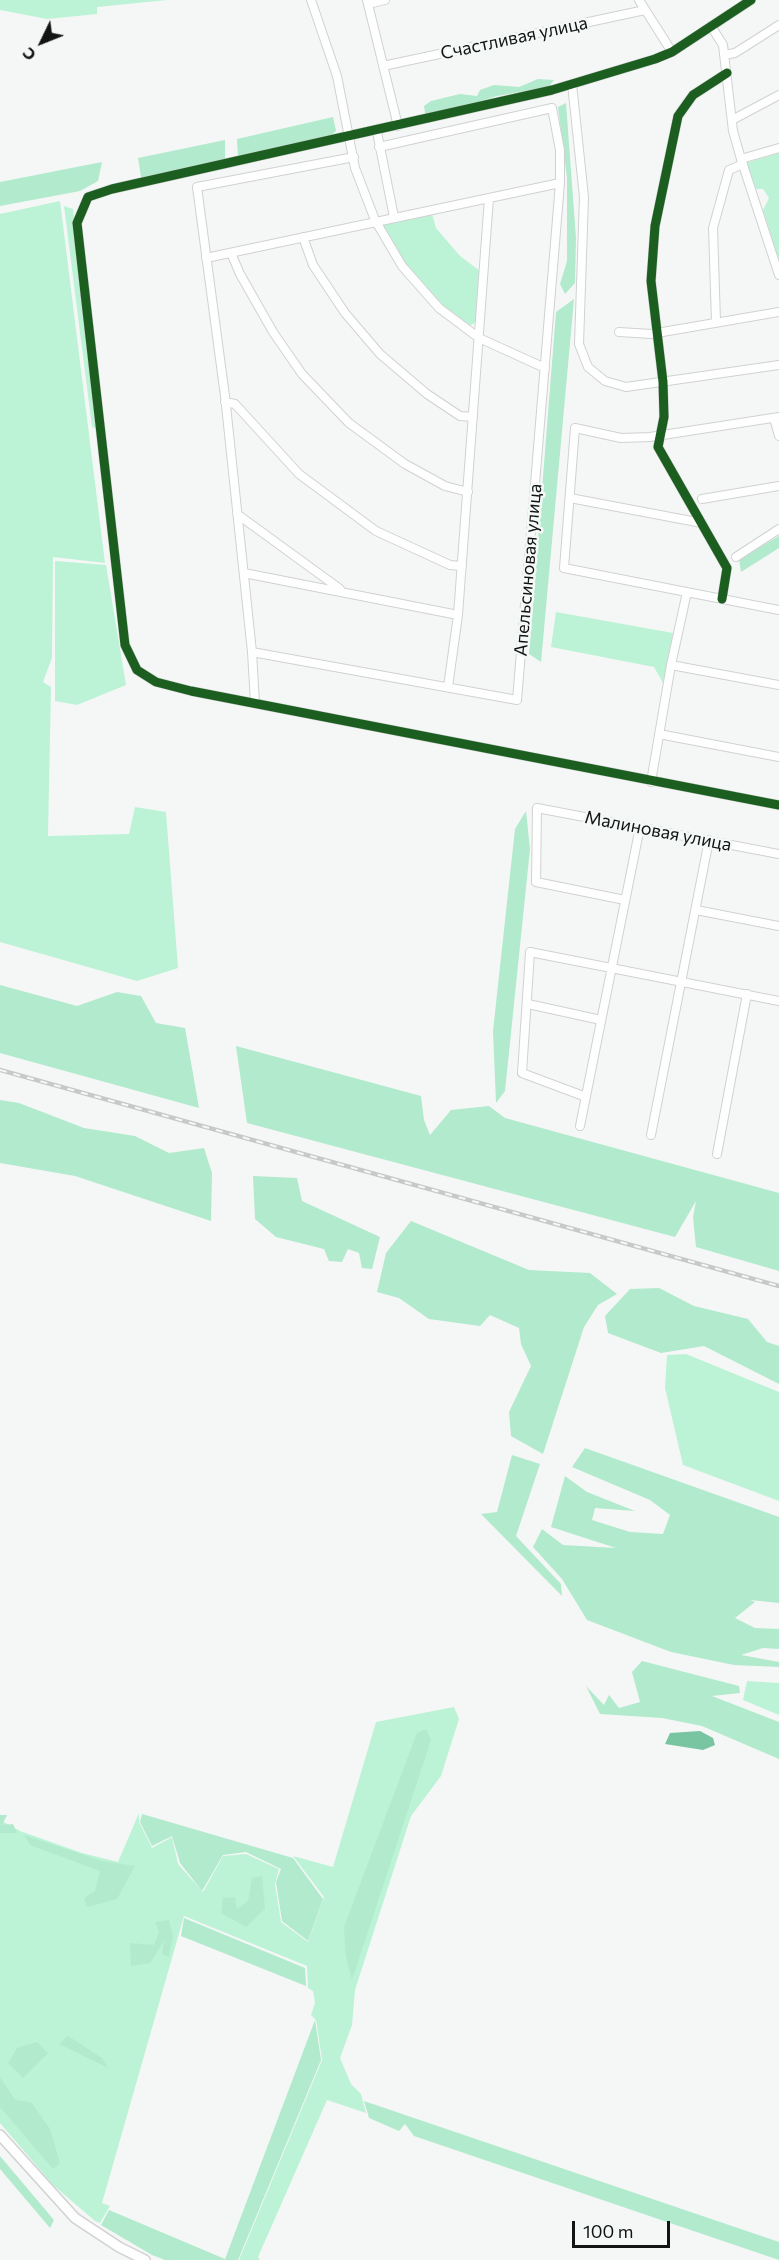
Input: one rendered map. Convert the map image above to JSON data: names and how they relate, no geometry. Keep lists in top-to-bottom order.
{
  "streets": {
    "street": ["Счастливая улица", "Апельсиновая улица", "Малиновая улица"]
  },
  "scale_bar": "100 m",
  "north": "bottom left"
}
